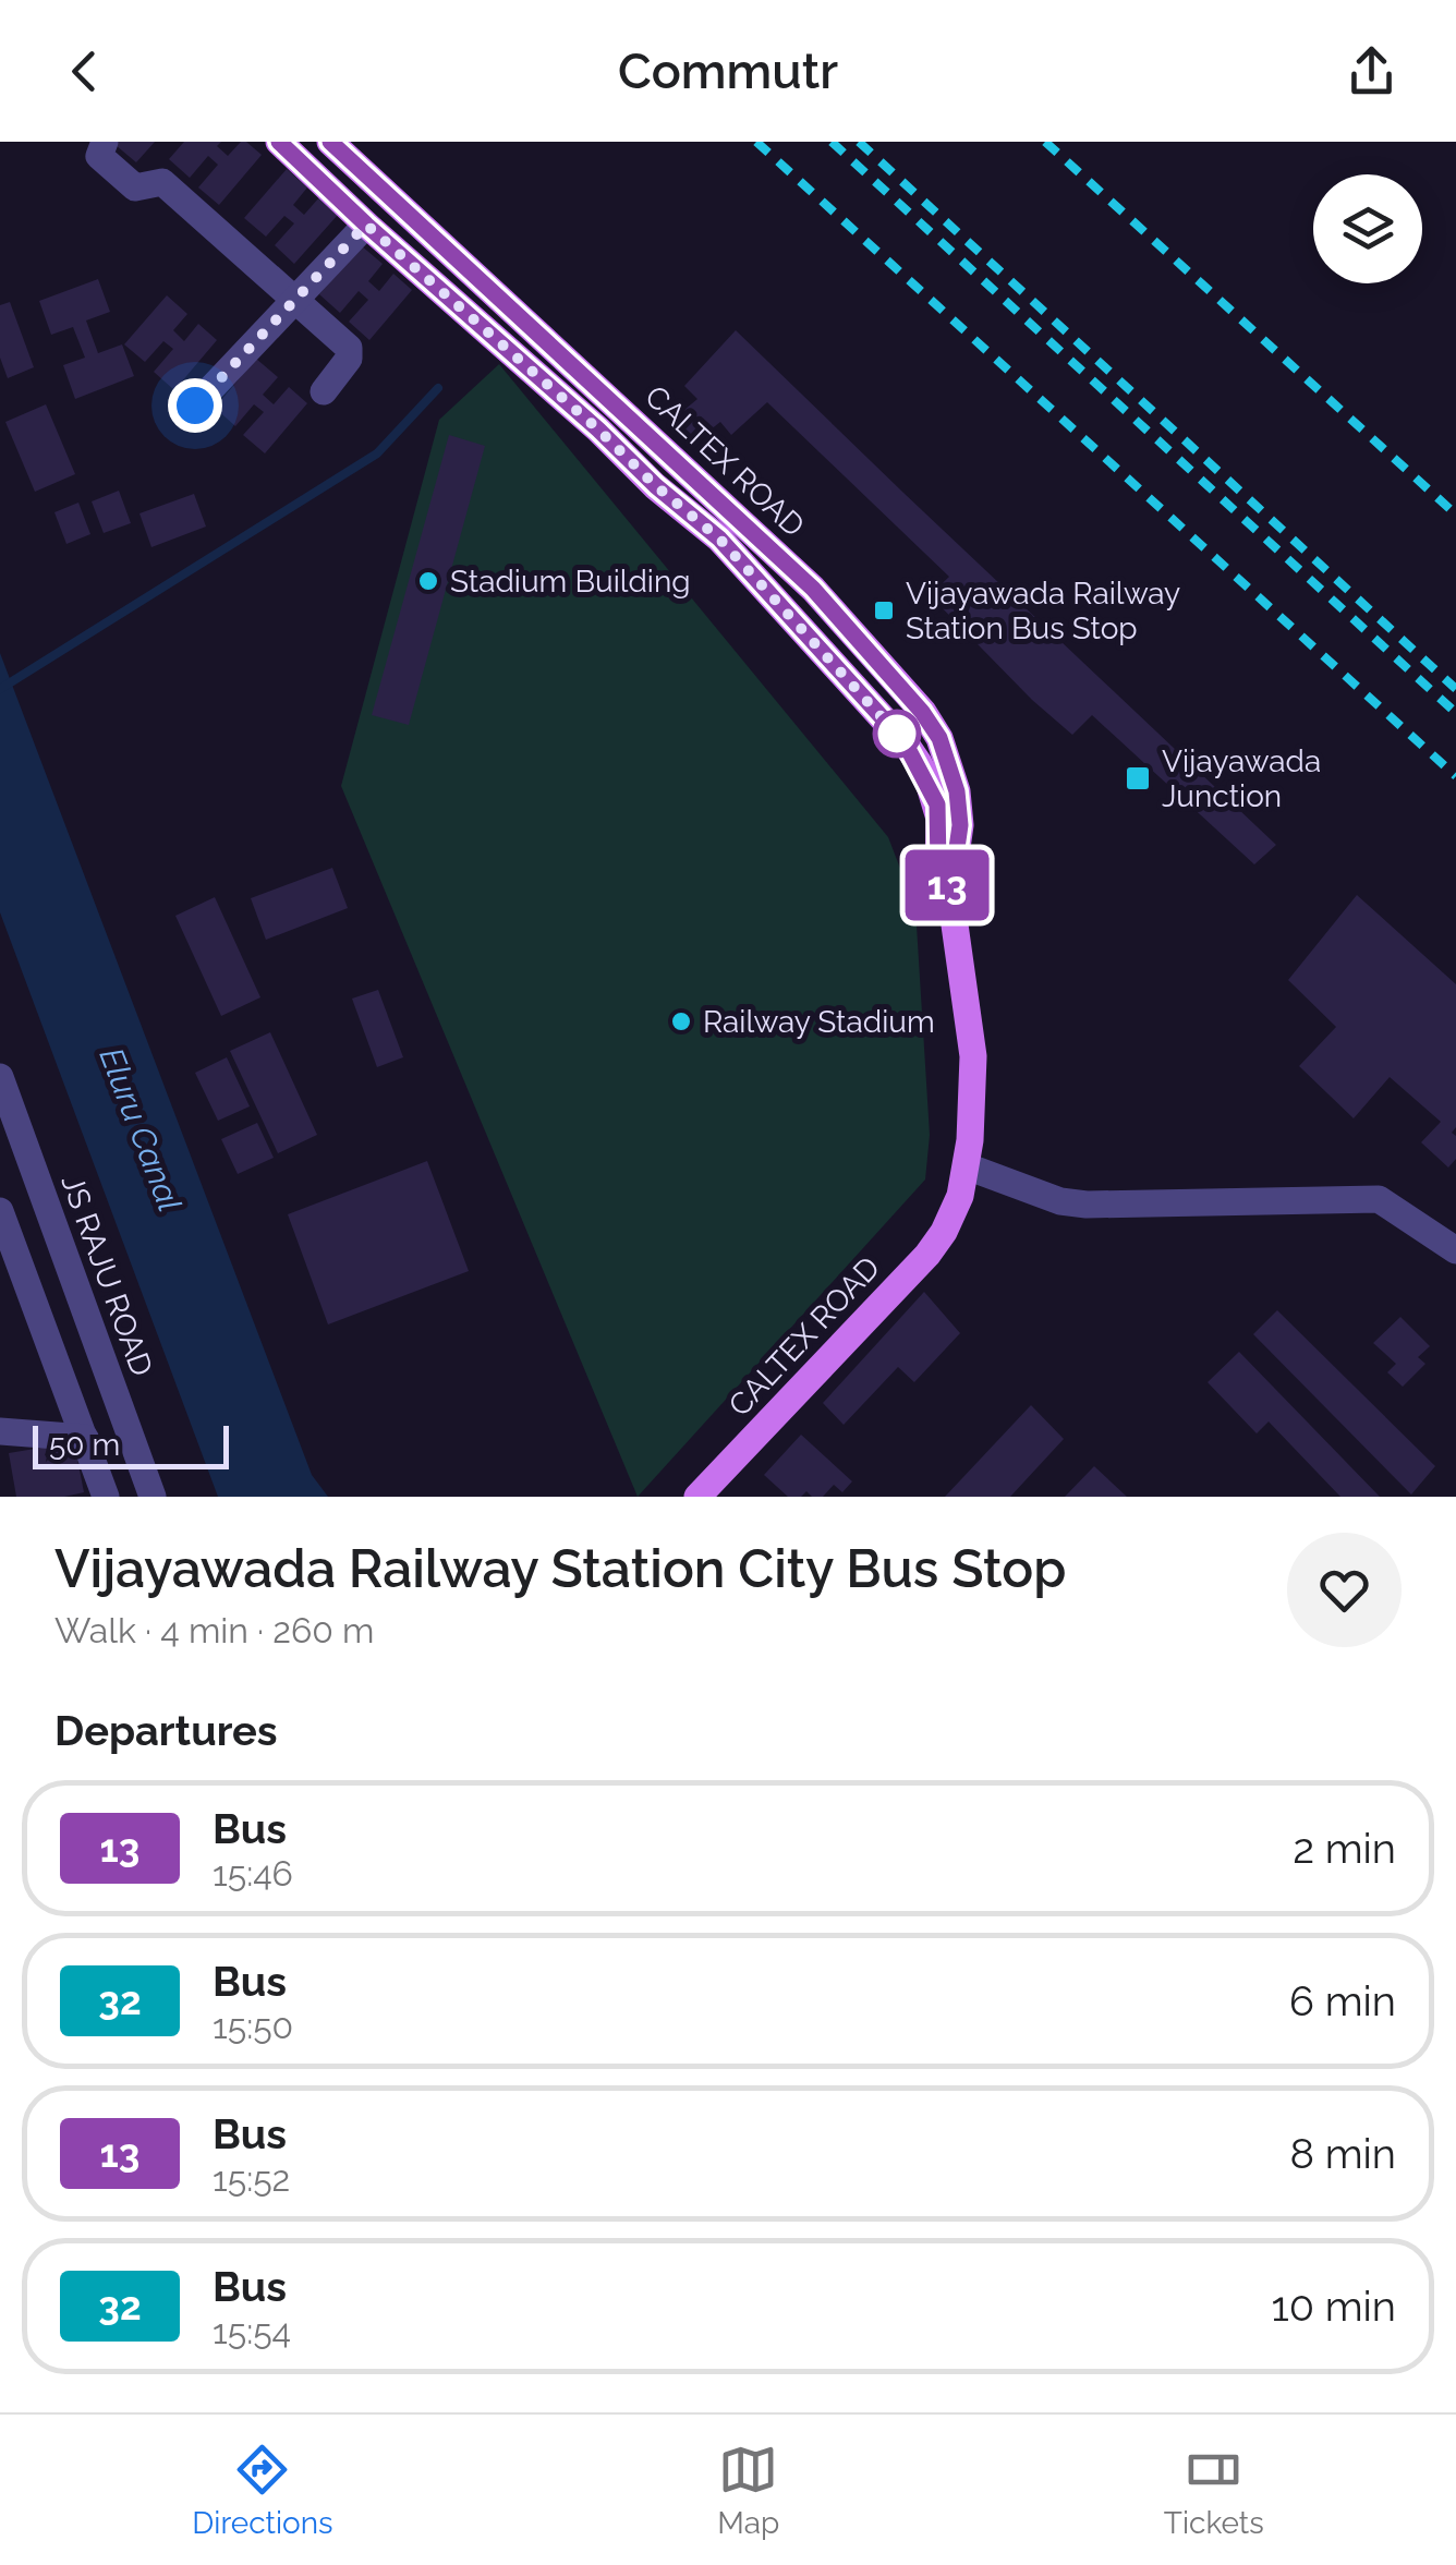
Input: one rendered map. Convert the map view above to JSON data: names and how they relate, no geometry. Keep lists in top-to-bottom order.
{
  "streets": {
    "main road": ["CALTEX ROAD"],
    "street": ["JS RAJU ROAD"]
  },
  "water": ["Eluru Canal"],
  "places": {
    "other": ["Stadium Building", "Railway Stadium"],
    "transit": ["Vijayawada Railway Station Bus Stop", "Vijayawada Junction"]
  },
  "lines": ["bus line 13"],
  "scale_bar": "50 m",
  "page": {
    "header": "Commutr",
    "on_map": "13",
    "scale": "50 m",
    "heading": [
      ["Vijayawada Railway Station City Bus Stop", "Walk · 4 min · 260 m"],
      "Departures"
    ],
    "list": [
      {
        "mark": "13",
        "name": "Bus",
        "note": "15:46",
        "value": "2 min"
      },
      {
        "mark": "32",
        "name": "Bus",
        "note": "15:50",
        "value": "6 min"
      },
      {
        "mark": "13",
        "name": "Bus",
        "note": "15:52",
        "value": "8 min"
      },
      {
        "mark": "32",
        "name": "Bus",
        "note": "15:54",
        "value": "10 min"
      }
    ],
    "tabs": ["Directions", "Map", "Tickets"]
  }
}
